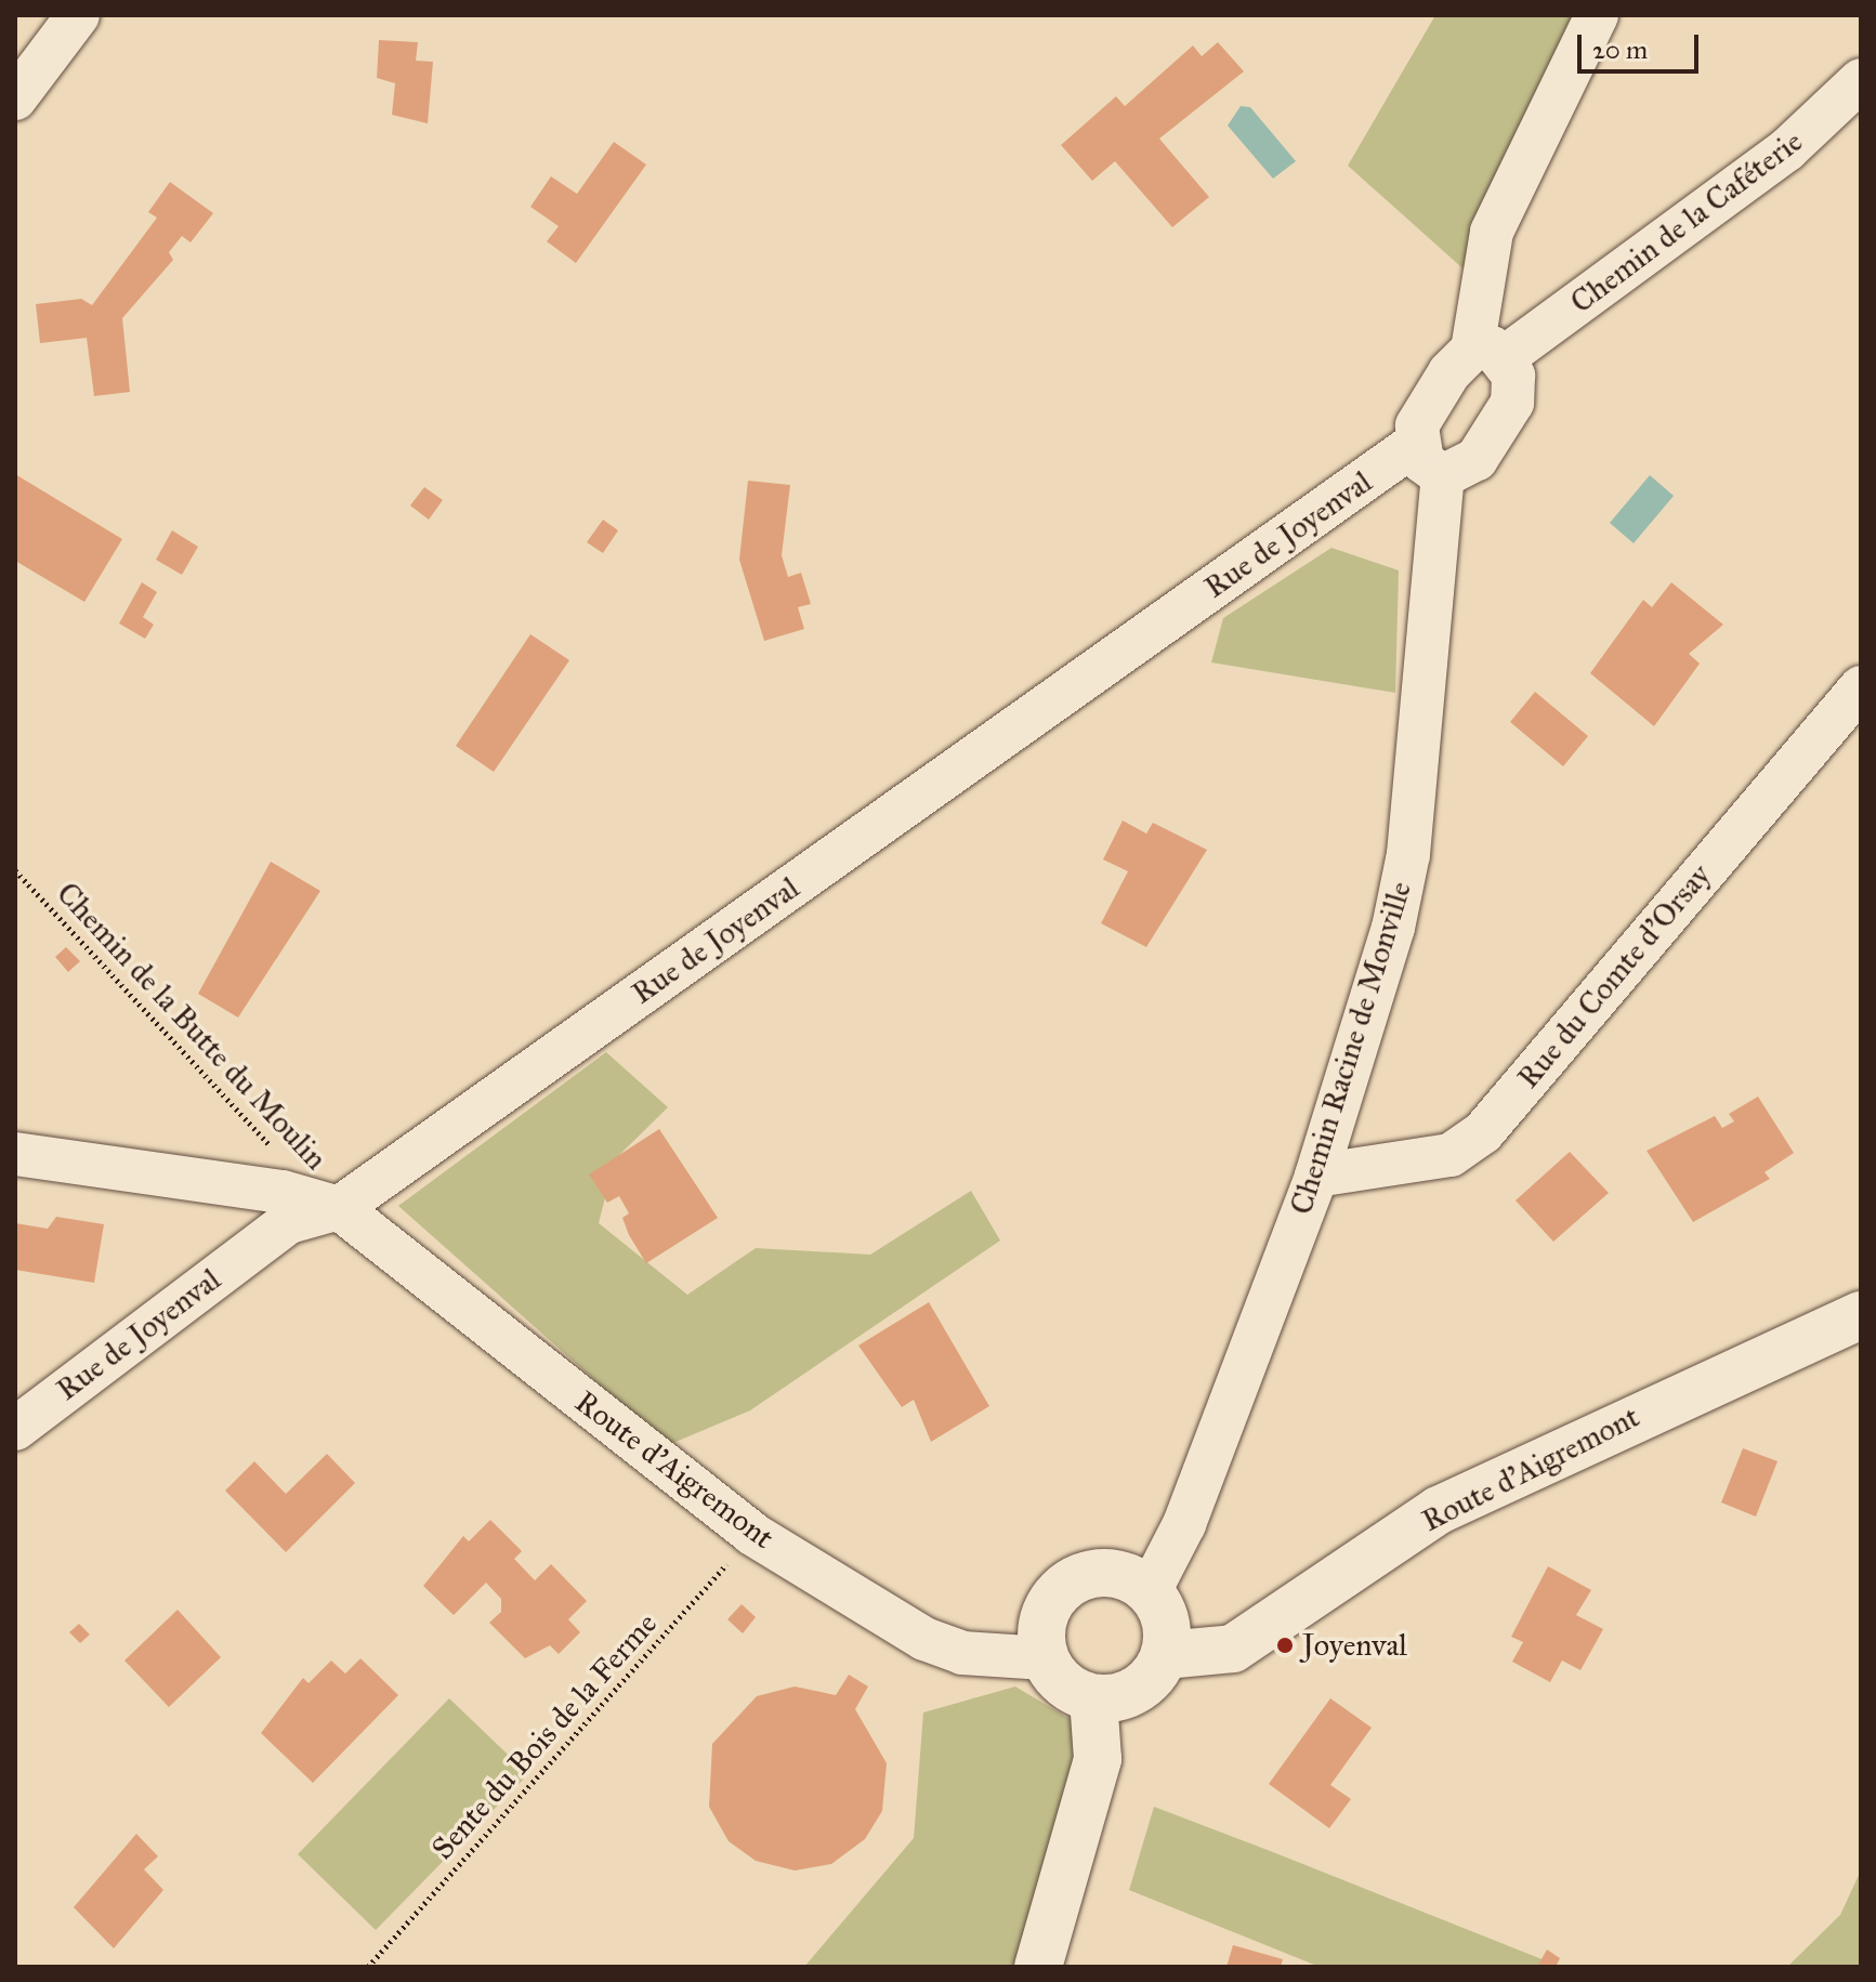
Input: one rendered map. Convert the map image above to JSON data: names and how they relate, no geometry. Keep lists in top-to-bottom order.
{
  "streets": {
    "street": [
      "Chemin de la Caféterie",
      "Rue de Joyenval",
      "Rue du Comte d'Orsay",
      "Chemin Racine de Monville",
      "Route d’Aigremont",
      "Route d'Aigremont"
    ],
    "path": ["Chemin de la Butte du Moulin", "Sente du Bois de la Ferme"]
  },
  "crossings": [
    ["Chemin de la Caféterie", "Rue de Joyenval"],
    ["Rue de Joyenval", "Route d'Aigremont"],
    ["Rue du Comte d'Orsay", "Chemin Racine de Monville"],
    ["Chemin Racine de Monville", "Route d’Aigremont"],
    ["Chemin Racine de Monville", "Route d'Aigremont"],
    ["Route d’Aigremont", "Route d'Aigremont"],
    ["Route d'Aigremont", "Sente du Bois de la Ferme"]
  ],
  "places": ["Joyenval"],
  "scale_bar": "20 m"
}
